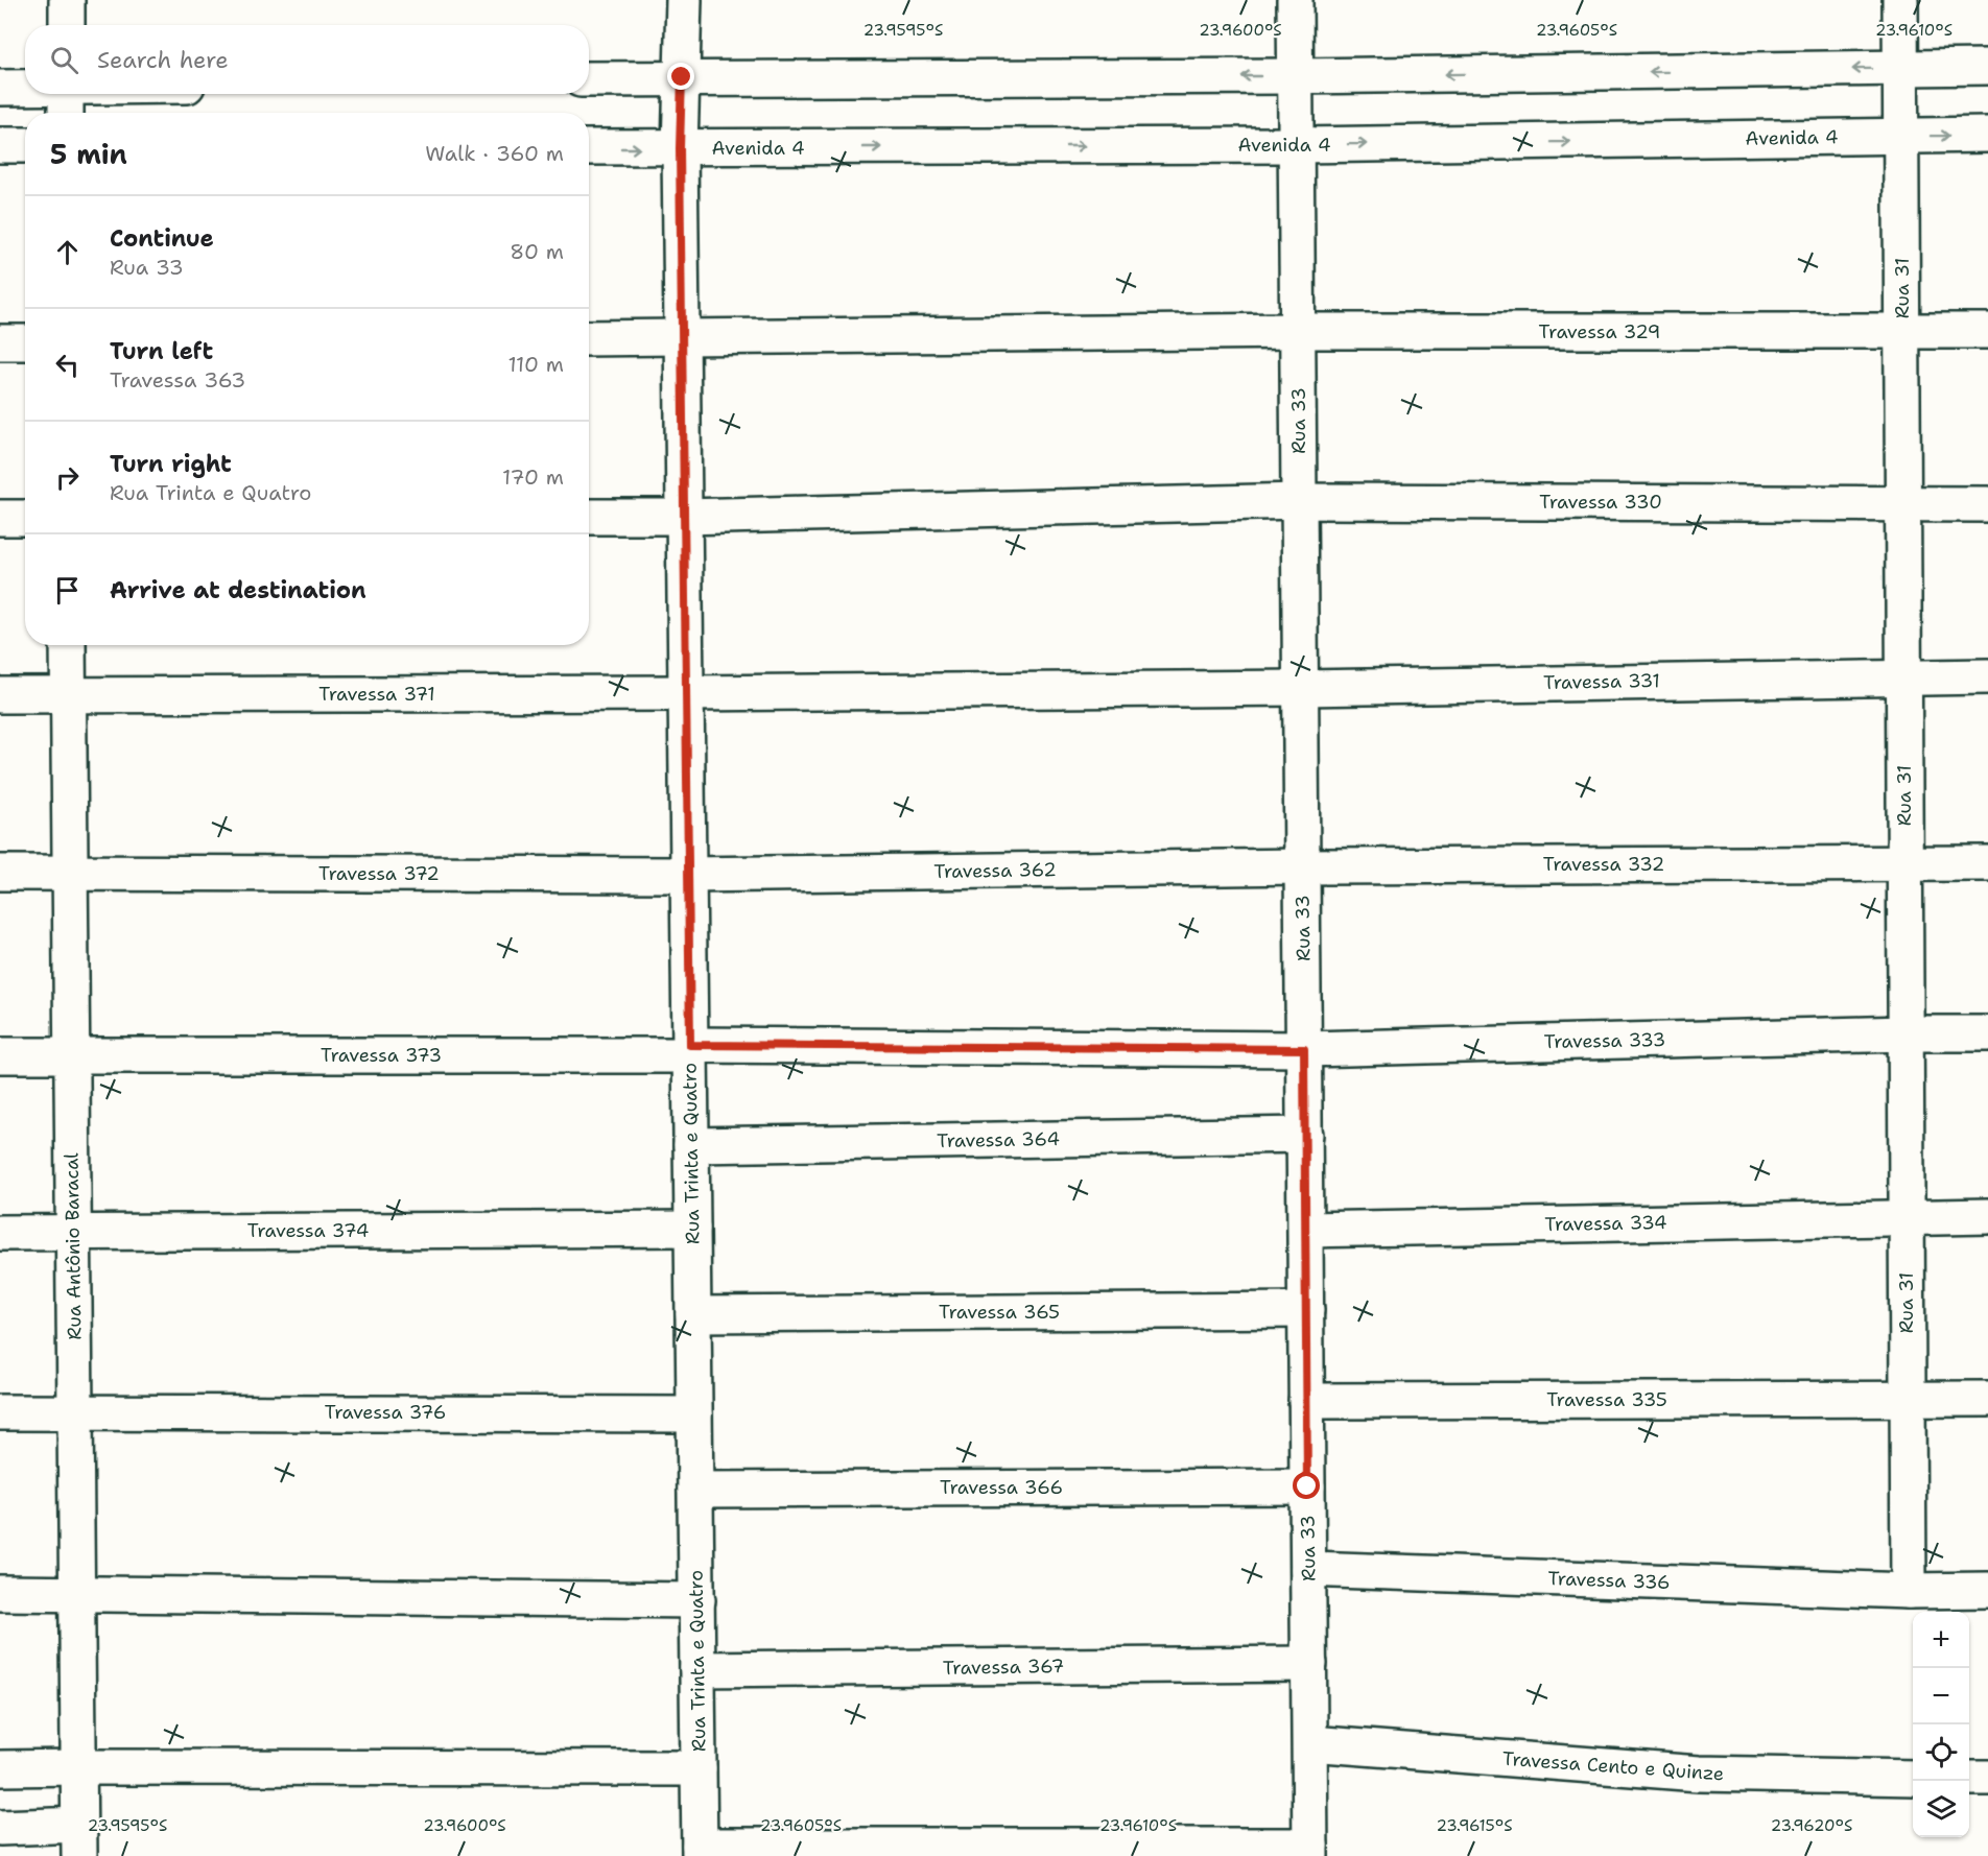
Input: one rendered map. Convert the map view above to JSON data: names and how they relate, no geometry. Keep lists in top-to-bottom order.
{
  "streets": {
    "street": [
      "Avenida 4",
      "Rua 31",
      "Travessa 329",
      "Rua 33",
      "Travessa 330",
      "Travessa 331",
      "Travessa 371",
      "Travessa 332",
      "Travessa 362",
      "Travessa 372",
      "Travessa 333",
      "Travessa 373",
      "Travessa 364",
      "Rua Trinta e Quatro",
      "Travessa 334",
      "Travessa 374",
      "Rua Antônio Baracal",
      "Travessa 365",
      "Travessa 335",
      "Travessa 376",
      "Travessa 366",
      "Travessa 336",
      "Travessa 367",
      "Travessa Cento e Quinze"
    ]
  },
  "crossings": [
    ["Avenida 4", "Rua 31"],
    ["Avenida 4", "Rua 33"],
    ["Avenida 4", "Rua Trinta e Quatro"],
    ["Rua 31", "Travessa 329"],
    ["Rua 31", "Travessa 330"],
    ["Rua 31", "Travessa 331"],
    ["Rua 31", "Travessa 332"],
    ["Rua 31", "Travessa 333"],
    ["Rua 31", "Travessa 334"],
    ["Rua 31", "Travessa 335"],
    ["Rua 31", "Travessa 336"],
    ["Travessa 329", "Rua 33"],
    ["Travessa 329", "Rua Trinta e Quatro"],
    ["Rua 33", "Travessa 330"],
    ["Rua 33", "Travessa 331"],
    ["Rua 33", "Travessa 332"],
    ["Rua 33", "Travessa 362"],
    ["Rua 33", "Travessa 333"],
    ["Rua 33", "Travessa 364"],
    ["Rua 33", "Travessa 334"],
    ["Rua 33", "Travessa 365"],
    ["Rua 33", "Travessa 335"],
    ["Rua 33", "Travessa 366"],
    ["Rua 33", "Travessa 336"],
    ["Rua 33", "Travessa 367"],
    ["Rua 33", "Travessa Cento e Quinze"],
    ["Travessa 330", "Rua Trinta e Quatro"],
    ["Travessa 331", "Travessa 371"],
    ["Travessa 331", "Rua Trinta e Quatro"],
    ["Travessa 371", "Rua Trinta e Quatro"],
    ["Travessa 371", "Rua Antônio Baracal"],
    ["Travessa 332", "Travessa 362"],
    ["Travessa 362", "Travessa 372"],
    ["Travessa 362", "Rua Trinta e Quatro"],
    ["Travessa 372", "Rua Trinta e Quatro"],
    ["Travessa 372", "Rua Antônio Baracal"],
    ["Travessa 333", "Travessa 373"],
    ["Travessa 333", "Rua Trinta e Quatro"],
    ["Travessa 373", "Rua Trinta e Quatro"],
    ["Travessa 373", "Rua Antônio Baracal"],
    ["Travessa 364", "Rua Trinta e Quatro"],
    ["Rua Trinta e Quatro", "Travessa 374"],
    ["Rua Trinta e Quatro", "Travessa 365"],
    ["Rua Trinta e Quatro", "Travessa 376"],
    ["Rua Trinta e Quatro", "Travessa 366"],
    ["Rua Trinta e Quatro", "Travessa 367"],
    ["Travessa 374", "Rua Antônio Baracal"],
    ["Rua Antônio Baracal", "Travessa 376"]
  ],
  "page": {
    "search": "Search here",
    "heading": ["5 min", "Walk · 360 m"],
    "list": [
      ["Continue", "Rua 33", "80 m"],
      ["Turn left", "Travessa 363", "110 m"],
      ["Turn right", "Rua Trinta e Quatro", "170 m"],
      "Arrive at destination"
    ],
    "map_buttons": ["+", "−"]
  },
  "coordinates": [
    "23.9595°S",
    "23.9600°S",
    "23.9605°S",
    "23.9610°S",
    "23.9615°S",
    "23.9620°S"
  ]
}
